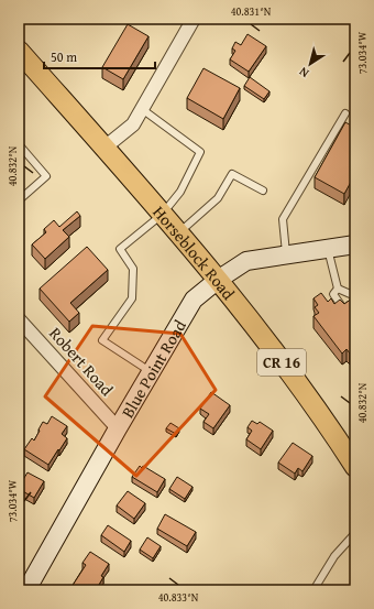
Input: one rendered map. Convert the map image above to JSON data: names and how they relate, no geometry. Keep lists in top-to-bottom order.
{
  "streets": {
    "main road": ["Horseblock Road", "CR 16"],
    "street": ["Robert Road", "Blue Point Road"]
  },
  "crossings": [
    ["Horseblock Road", "Blue Point Road"],
    ["Robert Road", "Blue Point Road"]
  ],
  "scale_bar": "50 m",
  "north": "bottom left",
  "coordinates": [
    "40.831°N",
    "73.034°W",
    "40.832°N",
    "40.833°N"
  ]
}
